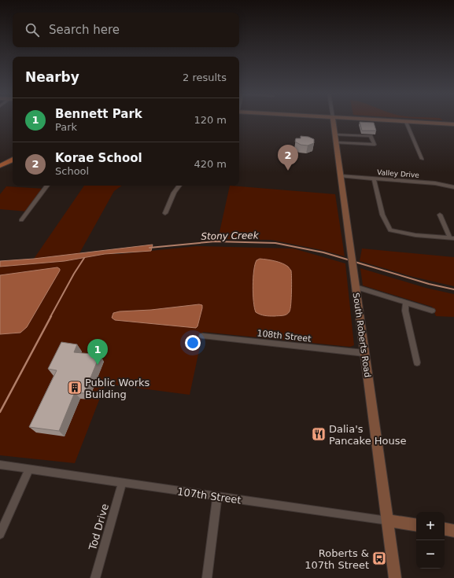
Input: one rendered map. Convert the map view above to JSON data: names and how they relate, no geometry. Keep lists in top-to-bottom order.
{
  "streets": {
    "street": [
      "Valley Drive",
      "South Roberts Road",
      "108th Street",
      "107th Street",
      "Tod Drive"
    ]
  },
  "crossings": [
    ["Valley Drive", "South Roberts Road"],
    ["South Roberts Road", "108th Street"],
    ["South Roberts Road", "107th Street"],
    ["107th Street", "Tod Drive"]
  ],
  "water": ["Stony Creek"],
  "places": {
    "building": ["Public Works Building"],
    "restaurant": ["Dalia's Pancake House"],
    "bus stop": ["Roberts & 107th Street"]
  },
  "page": {
    "search": "Search here",
    "heading": ["Nearby", "2 results"],
    "list": [
      {
        "mark": "1",
        "name": "Bennett Park",
        "note": "Park",
        "value": "120 m"
      },
      {
        "mark": "2",
        "name": "Korae School",
        "note": "School",
        "value": "420 m"
      }
    ],
    "pins": ["2", "1"],
    "map_buttons": ["+", "−"]
  }
}
